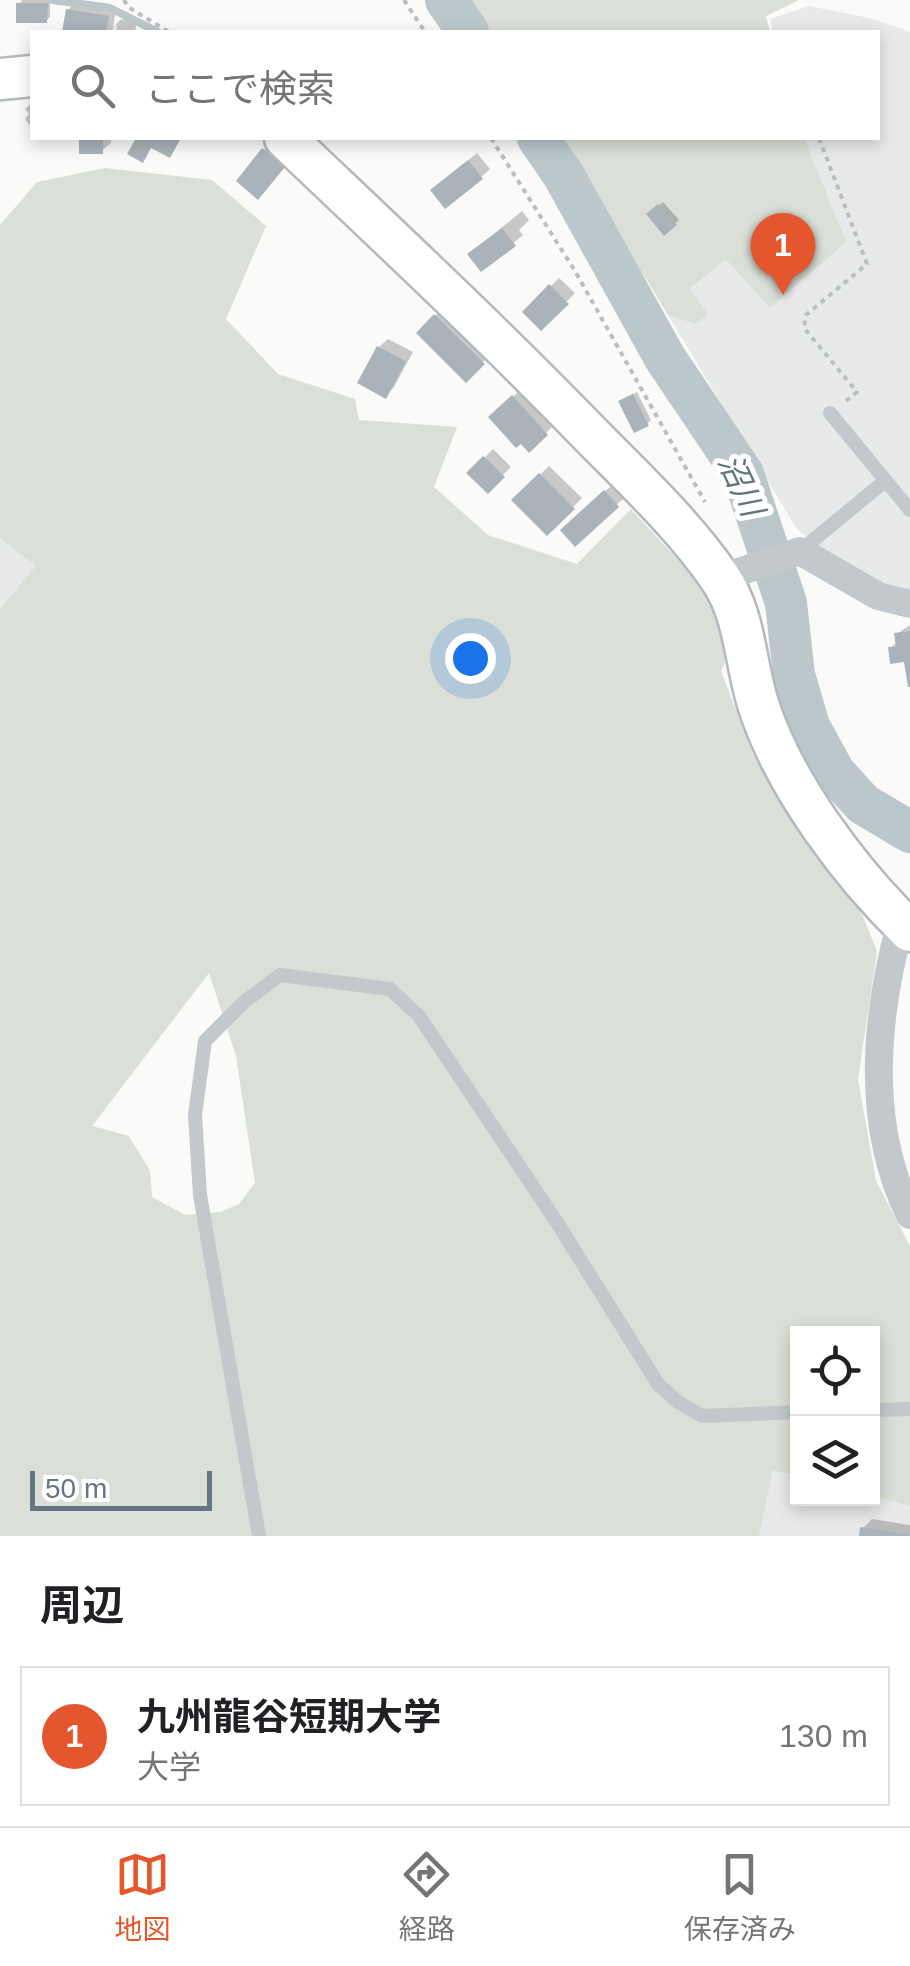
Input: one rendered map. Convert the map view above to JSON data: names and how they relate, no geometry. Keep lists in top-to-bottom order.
{
  "water": ["沼川"],
  "scale_bar": "50 m",
  "page": {
    "search": "ここで検索",
    "pins": "1",
    "scale": "50 m",
    "heading": "周辺",
    "list": [
      {
        "mark": "1",
        "name": "九州龍谷短期大学",
        "note": "大学",
        "value": "130 m"
      }
    ],
    "nav": ["地図", "経路", "保存済み"]
  }
}
